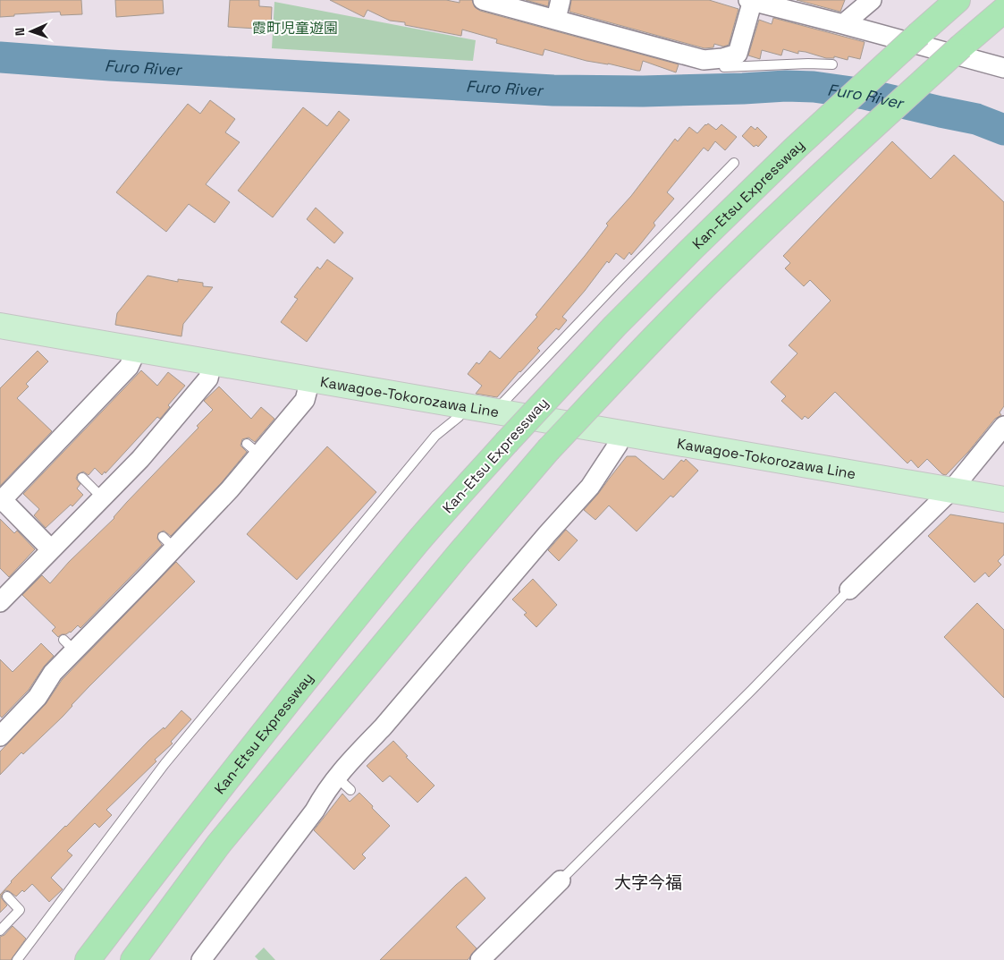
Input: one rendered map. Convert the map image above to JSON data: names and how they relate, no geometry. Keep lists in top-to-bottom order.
{
  "streets": {
    "highway": ["Kan-Etsu Expressway"],
    "main road": ["Kawagoe-Tokorozawa Line"]
  },
  "districts": ["大字今福"],
  "water": ["Furo River"],
  "parks": ["霞町児童遊園"],
  "north": "left"
}
